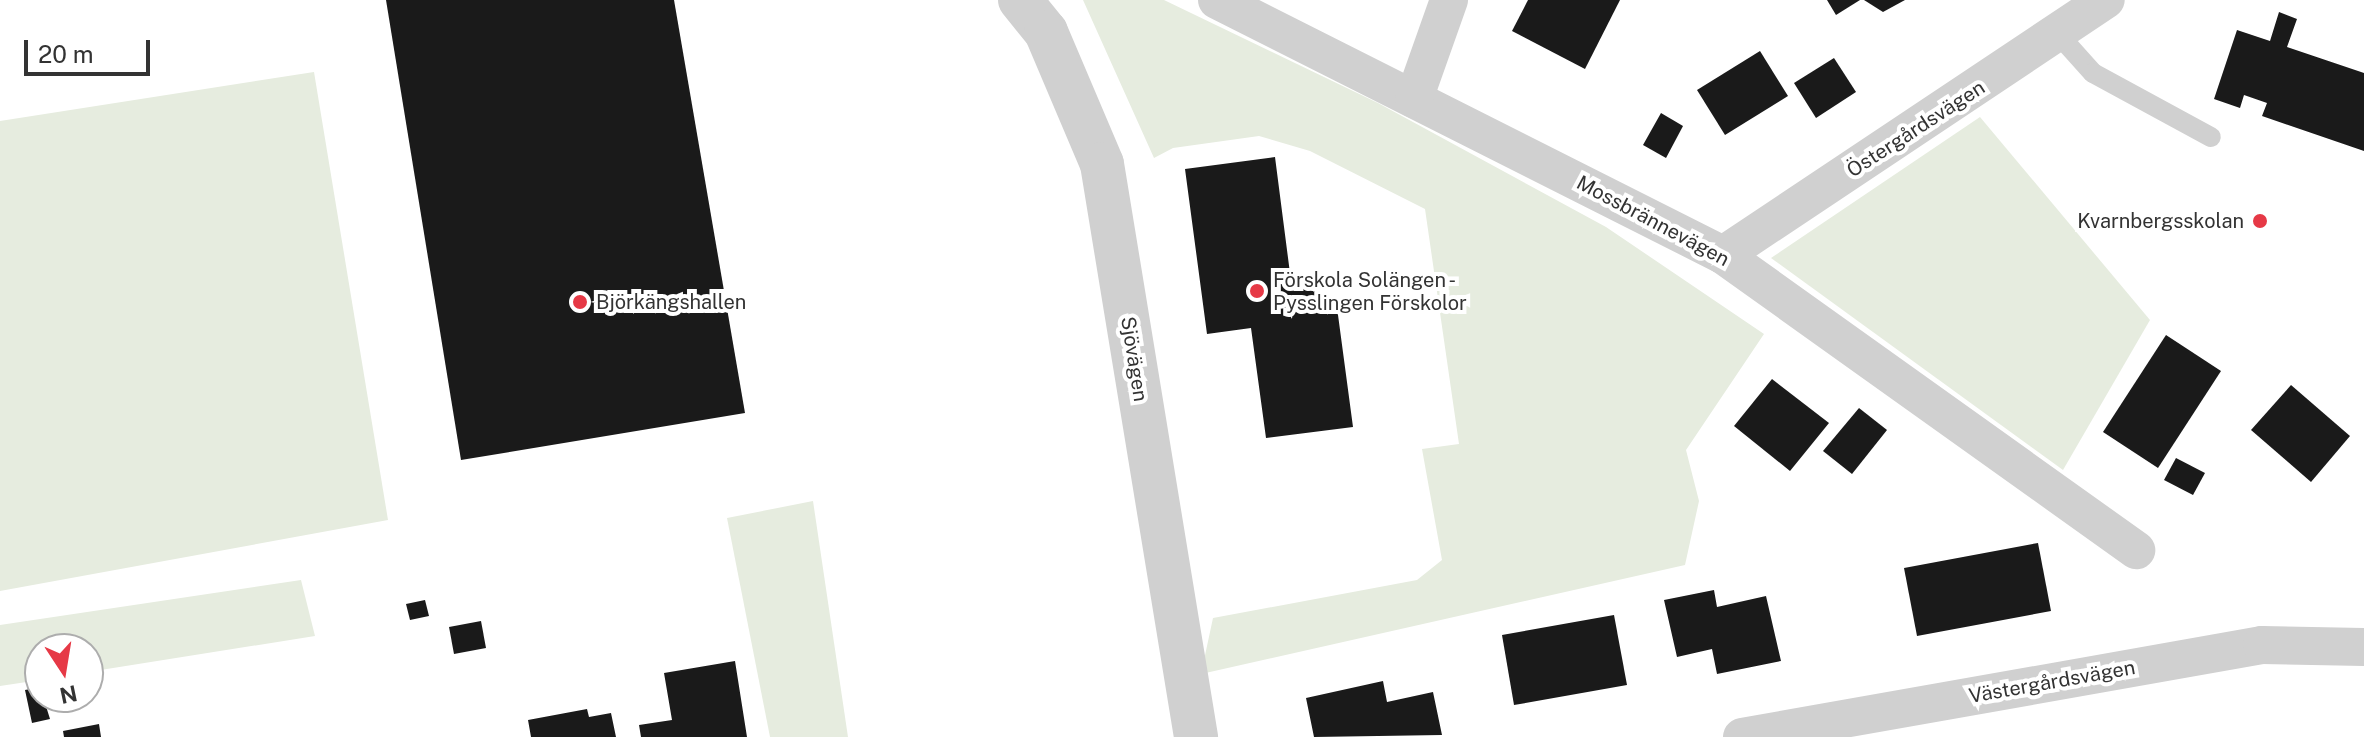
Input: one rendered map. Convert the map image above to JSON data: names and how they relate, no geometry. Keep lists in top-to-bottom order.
{
  "streets": {
    "street": [
      "Östergårdsvägen",
      "Mossbrännevägen",
      "Sjövägen",
      "Västergårdsvägen"
    ]
  },
  "crossings": [
    ["Östergårdsvägen", "Mossbrännevägen"]
  ],
  "places": ["Kvarnbergsskolan", "Förskola Solängen - Pysslingen Förskolor", "Björkängshallen"],
  "scale_bar": "20 m",
  "north": "bottom"
}
